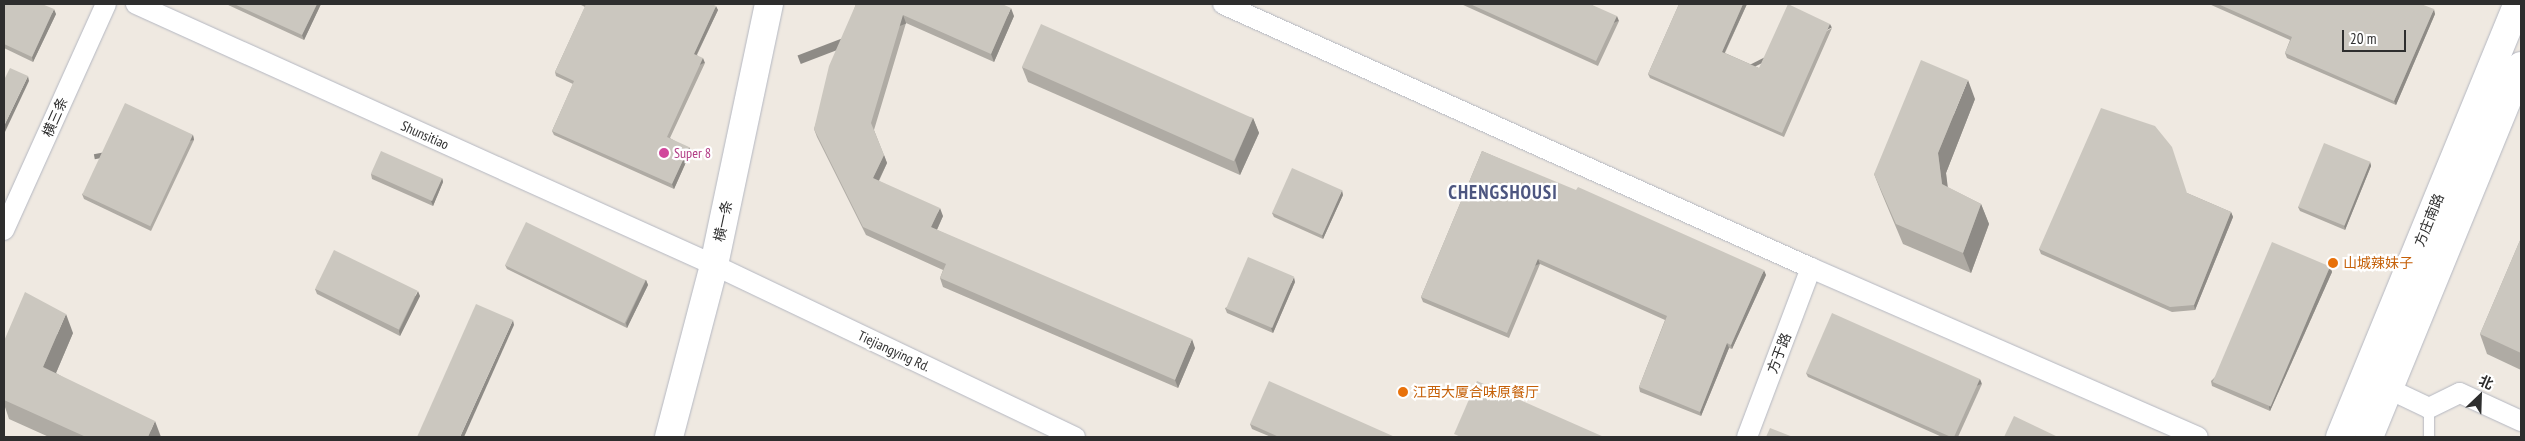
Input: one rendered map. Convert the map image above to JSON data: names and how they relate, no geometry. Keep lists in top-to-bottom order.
{
  "streets": {
    "main road": ["方庄南路", "横一条"],
    "street": [
      "横三条",
      "Shunsitiao",
      "Tiejiangying Rd.",
      "方于路"
    ]
  },
  "crossings": [
    ["Shunsitiao", "横一条"],
    ["Shunsitiao", "Tiejiangying Rd."],
    ["横一条", "Tiejiangying Rd."]
  ],
  "districts": ["CHENGSHOUSI"],
  "places": ["Super 8", "山城辣妹子", "江西大厦合味原餐厅"],
  "scale_bar": "20 m",
  "north": "top right"
}
